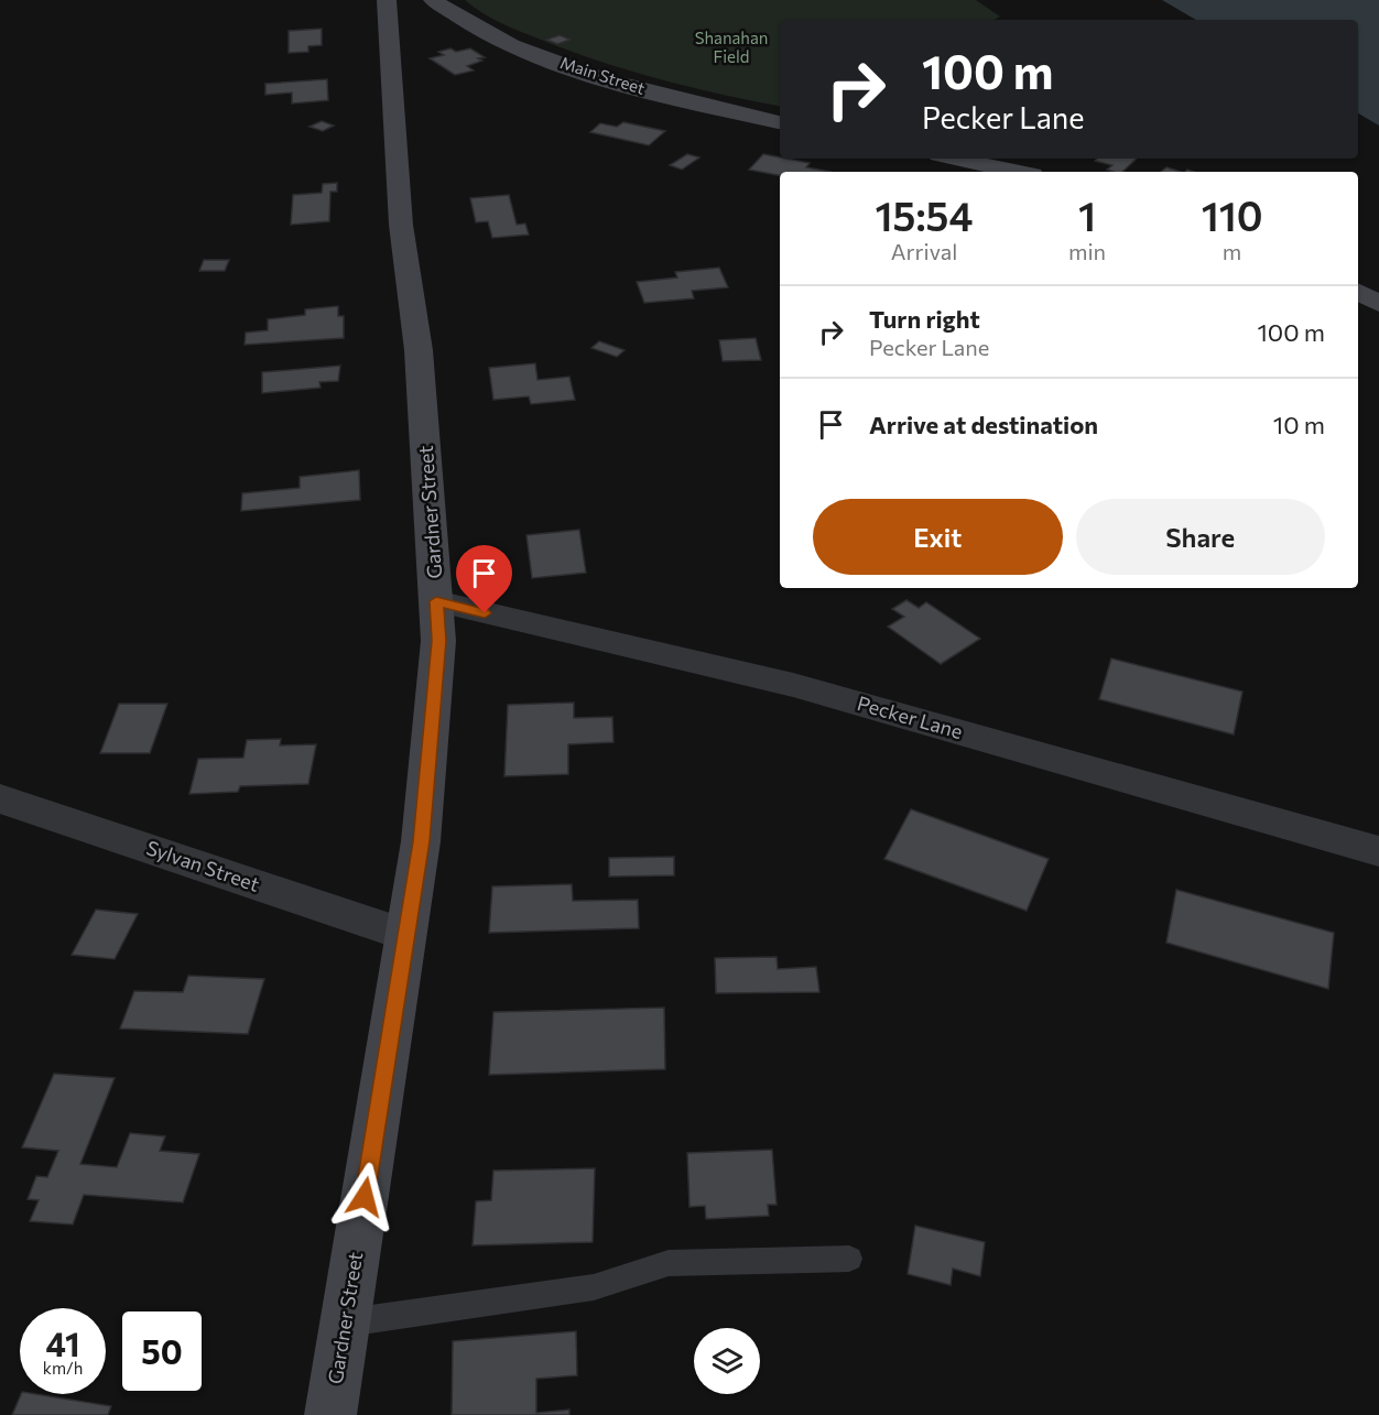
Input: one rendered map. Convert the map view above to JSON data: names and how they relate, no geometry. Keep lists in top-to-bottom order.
{
  "streets": {
    "main road": ["Main Street", "Gardner Street"],
    "street": ["Pecker Lane", "Sylvan Street"]
  },
  "crossings": [
    ["Gardner Street", "Pecker Lane"],
    ["Gardner Street", "Sylvan Street"]
  ],
  "parks": ["Shanahan Field"],
  "page": {
    "turn": ["100 m", "Pecker Lane"],
    "eta": [
      "15:54",
      "Arrival",
      "1",
      "min",
      "110",
      "m"
    ],
    "list": [
      {
        "name": "Turn right",
        "note": "Pecker Lane",
        "value": "100 m"
      },
      {
        "name": "Arrive at destination",
        "value": "10 m"
      }
    ],
    "buttons": ["Exit", "Share"],
    "speed": "41 km/h",
    "limit": "50"
  }
}
